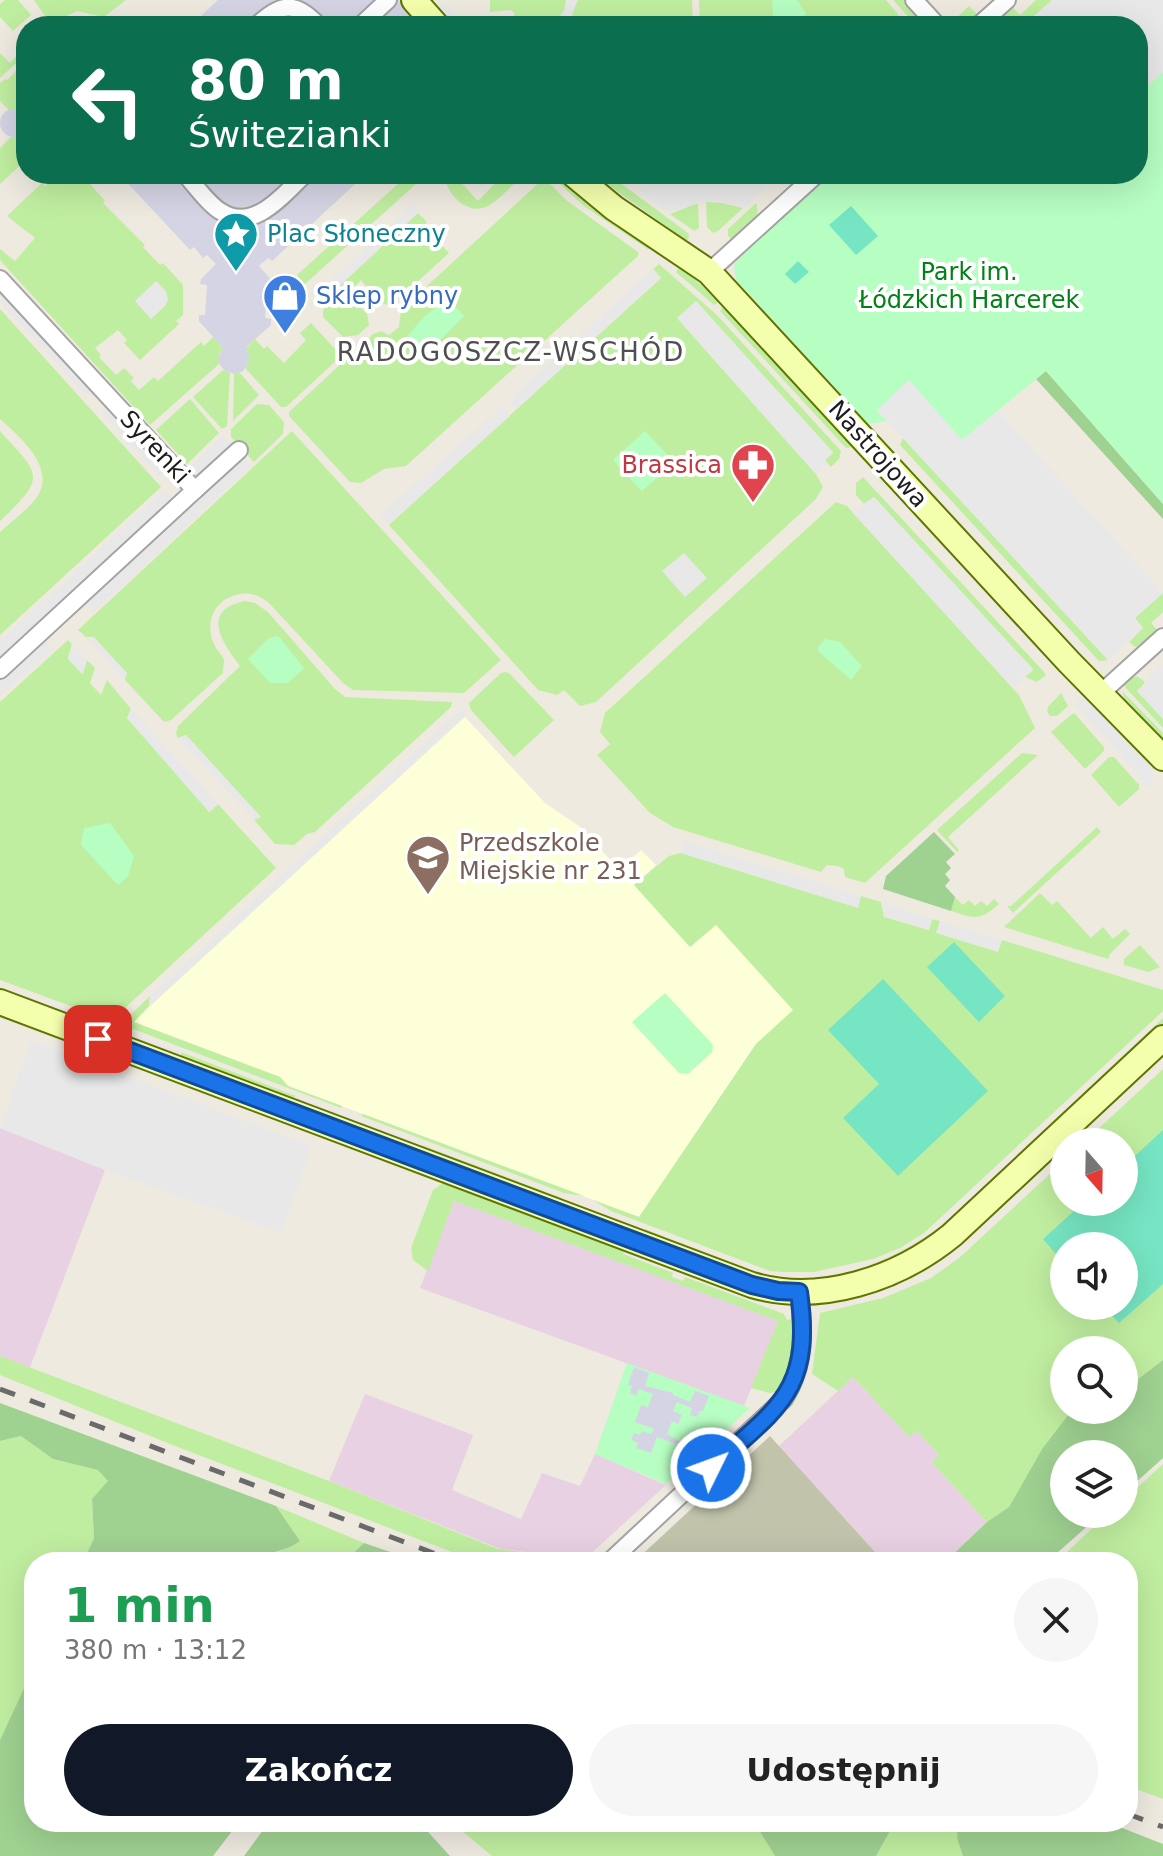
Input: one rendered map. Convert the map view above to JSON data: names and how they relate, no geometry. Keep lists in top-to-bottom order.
{
  "streets": {
    "street": ["Syrenki", "Nastrojowa"]
  },
  "districts": ["RADOGOSZCZ-WSCHÓD"],
  "parks": ["Park im. Łódzkich Harcerek"],
  "places": {
    "place": ["Plac Słoneczny"],
    "shop": ["Sklep rybny"],
    "pharmacy": ["Brassica"],
    "school or university": ["Przedszkole Miejskie nr 231"]
  },
  "north": "bottom",
  "page": {
    "turn": ["80 m", "Świtezianki"],
    "heading": ["1 min", "380 m · 13:12"],
    "buttons": ["Zakończ", "Udostępnij"]
  }
}
